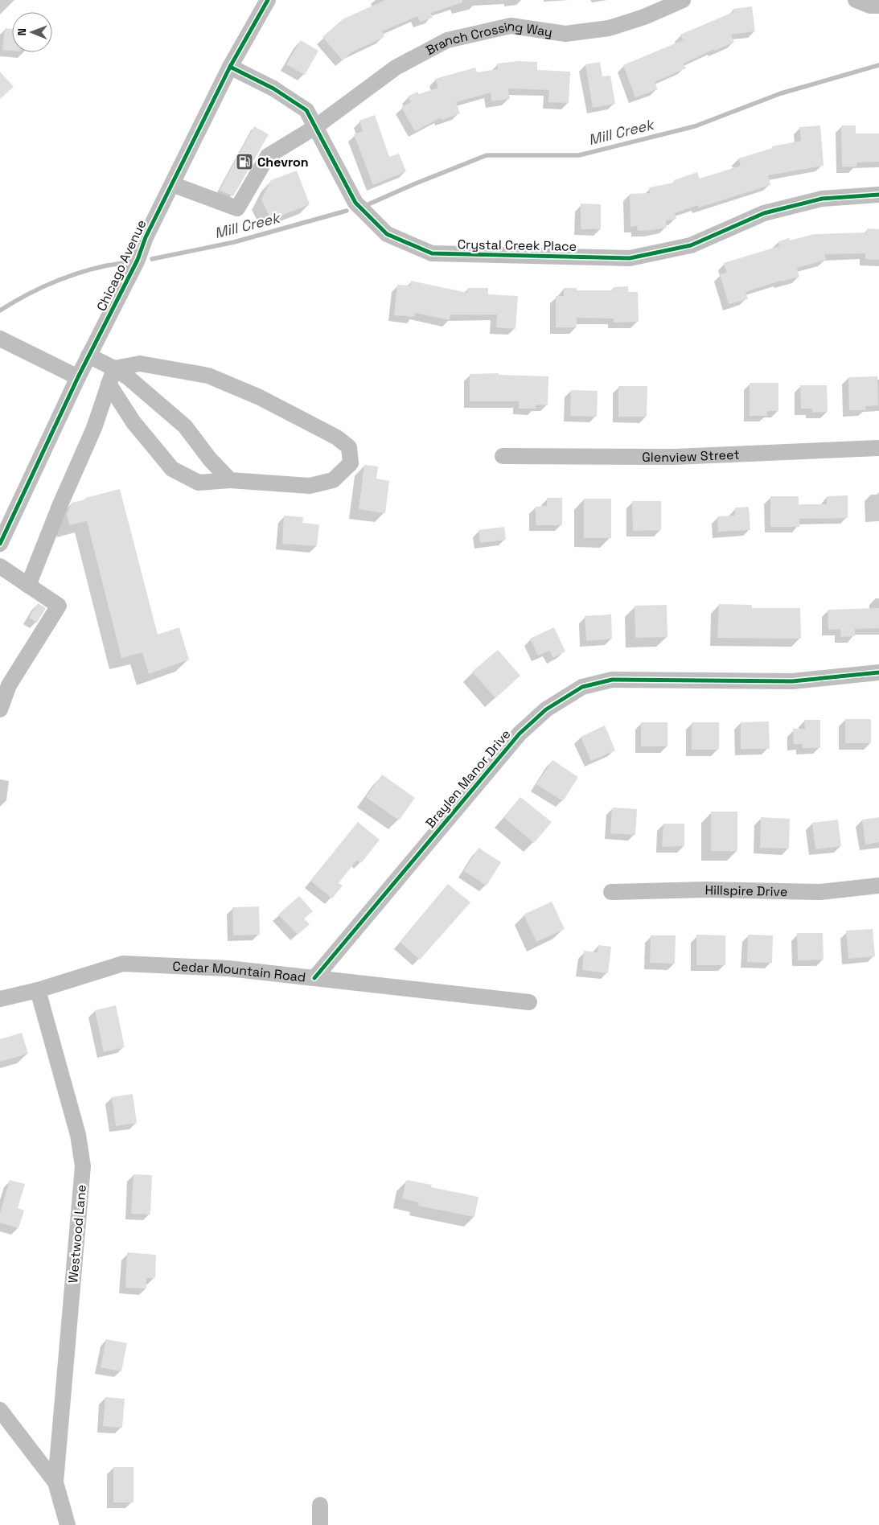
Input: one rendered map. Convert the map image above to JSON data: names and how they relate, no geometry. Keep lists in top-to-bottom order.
{
  "streets": {
    "street": [
      "Branch Crossing Way",
      "Crystal Creek Place",
      "Chicago Avenue",
      "Glenview Street",
      "Braylen Manor Drive",
      "Hillspire Drive",
      "Cedar Mountain Road",
      "Westwood Lane"
    ]
  },
  "crossings": [
    ["Branch Crossing Way", "Crystal Creek Place"],
    ["Branch Crossing Way", "Chicago Avenue"],
    ["Crystal Creek Place", "Chicago Avenue"],
    ["Braylen Manor Drive", "Cedar Mountain Road"],
    ["Cedar Mountain Road", "Westwood Lane"]
  ],
  "water": ["Mill Creek"],
  "places": {
    "fuel station": ["Chevron"]
  },
  "north": "left"
}
